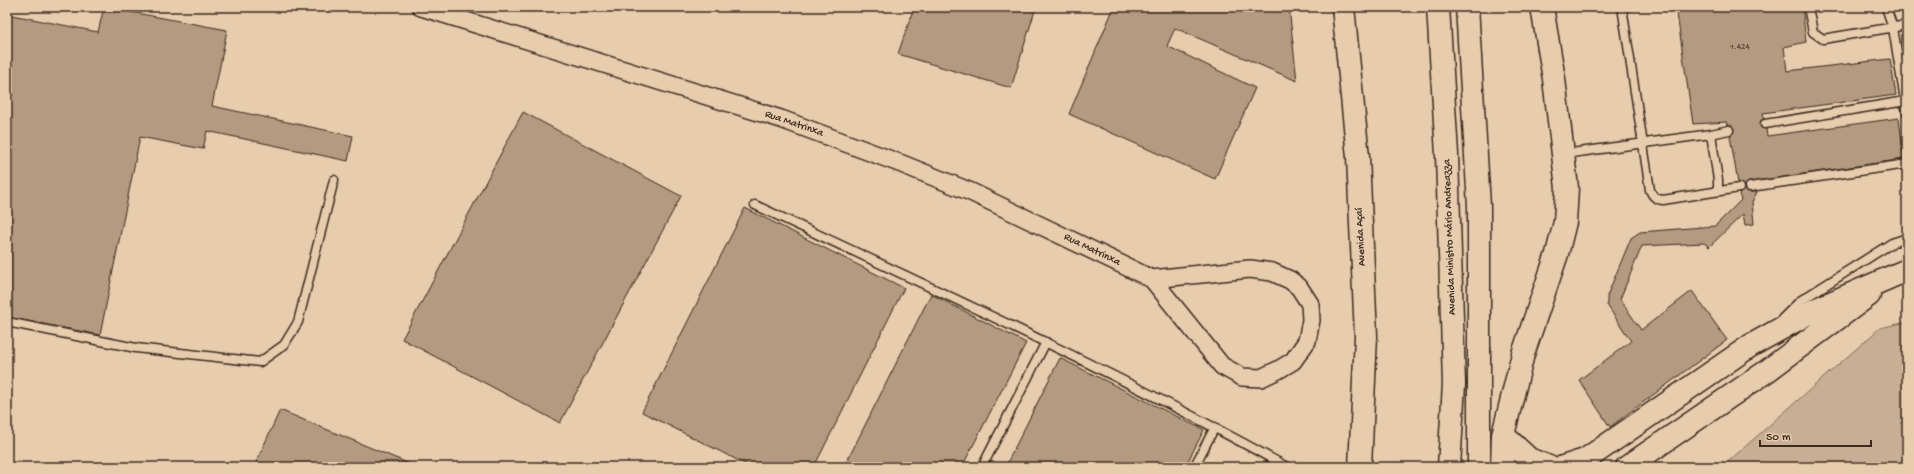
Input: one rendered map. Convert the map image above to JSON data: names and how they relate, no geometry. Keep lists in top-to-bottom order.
{
  "streets": {
    "street": ["Rua Matrinxa", "Avenida Açaí", "Avenida Ministro Mário Andreazza"]
  },
  "house_numbers": ["1.424"],
  "scale_bar": "50 m"
}
